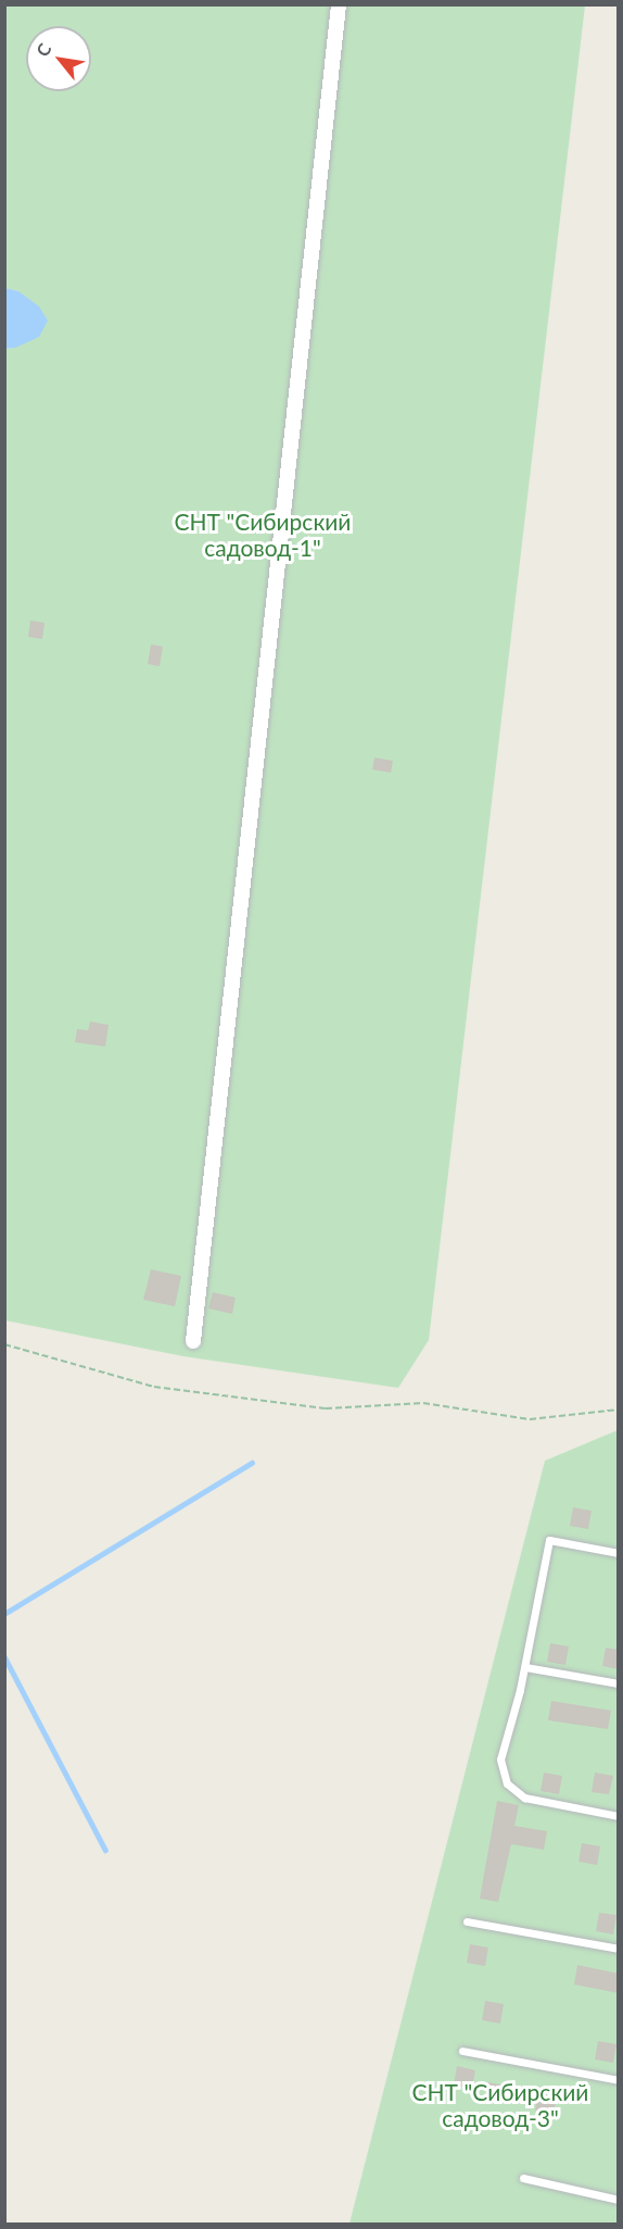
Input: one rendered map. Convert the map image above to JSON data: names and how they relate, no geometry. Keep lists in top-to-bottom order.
{
  "parks": ["СНТ \"Сибирский садовод-1\"", "СНТ \"Сибирский садовод-3\""],
  "north": "top left"
}
